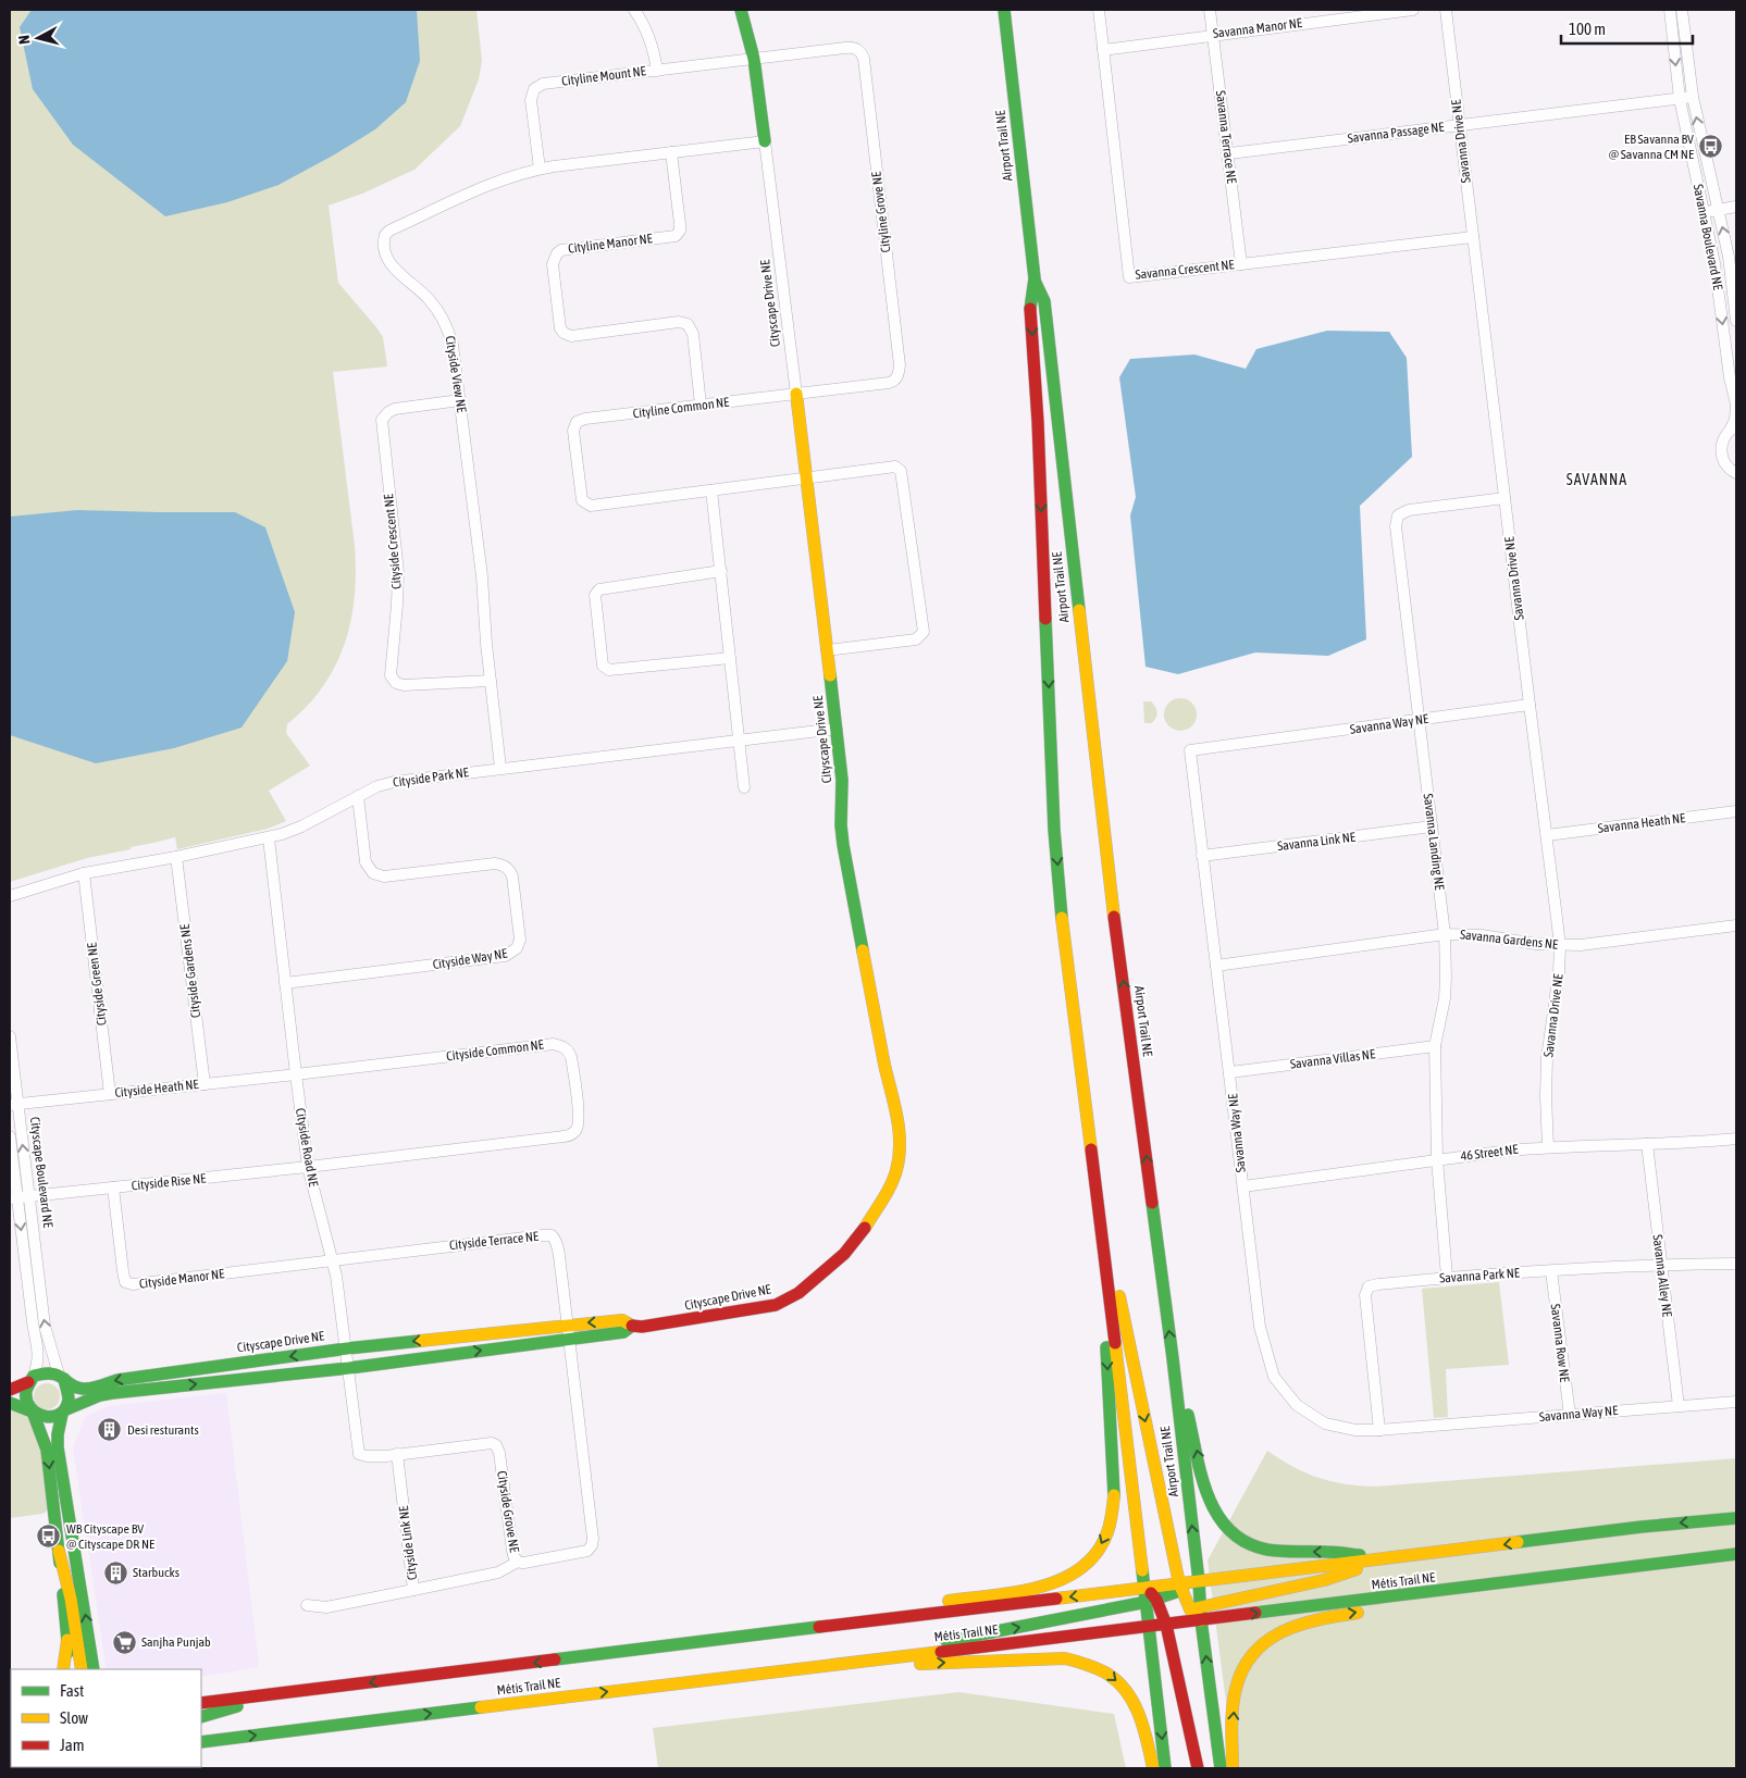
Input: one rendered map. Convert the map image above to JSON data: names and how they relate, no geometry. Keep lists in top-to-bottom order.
{
  "streets": {
    "main road": ["Airport Trail NE", "Cityscape Drive NE", "Métis Trail NE"],
    "street": [
      "Savanna Manor NE",
      "Cityline Mount NE",
      "Savanna Passage NE",
      "Savanna Terrace NE",
      "Savanna Drive NE",
      "Cityline Grove NE",
      "Savanna Boulevard NE",
      "Cityline Manor NE",
      "Savanna Crescent NE",
      "Cityside View NE",
      "Cityline Common NE",
      "Cityside Crescent NE",
      "Savanna Way NE",
      "Cityside Park NE",
      "Savanna Heath NE",
      "Savanna Link NE",
      "Savanna Landing NE",
      "Savanna Gardens NE",
      "Cityside Way NE",
      "Cityside Gardens NE",
      "Cityside Green NE",
      "Cityside Common NE",
      "Savanna Villas NE",
      "Cityside Heath NE",
      "Cityside Road NE",
      "46 Street NE",
      "Cityscape Boulevard NE",
      "Cityside Rise NE",
      "Cityside Terrace NE",
      "Savanna Park NE",
      "Savanna Alley NE",
      "Cityside Manor NE",
      "Savanna Row NE",
      "Cityside Grove NE",
      "Cityside Link NE"
    ]
  },
  "crossings": [
    ["Savanna Manor NE", "Savanna Terrace NE"],
    ["Savanna Manor NE", "Savanna Crescent NE"],
    ["Cityline Mount NE", "Cityline Grove NE"],
    ["Cityline Mount NE", "Cityscape Drive NE"],
    ["Cityline Mount NE", "Cityside View NE"],
    ["Savanna Passage NE", "Savanna Terrace NE"],
    ["Savanna Passage NE", "Savanna Drive NE"],
    ["Savanna Passage NE", "Savanna Boulevard NE"],
    ["Savanna Terrace NE", "Savanna Crescent NE"],
    ["Savanna Drive NE", "Savanna Crescent NE"],
    ["Savanna Drive NE", "Savanna Way NE"],
    ["Savanna Drive NE", "Savanna Heath NE"],
    ["Savanna Drive NE", "Savanna Landing NE"],
    ["Savanna Drive NE", "Savanna Gardens NE"],
    ["Savanna Drive NE", "46 Street NE"],
    ["Airport Trail NE", "Métis Trail NE"],
    ["Cityline Grove NE", "Cityscape Drive NE"],
    ["Cityline Grove NE", "Cityline Common NE"],
    ["Cityline Manor NE", "Cityside View NE"],
    ["Cityline Manor NE", "Cityline Common NE"],
    ["Cityscape Drive NE", "Cityside View NE"],
    ["Cityscape Drive NE", "Cityline Common NE"],
    ["Cityscape Drive NE", "Cityside Park NE"],
    ["Cityscape Drive NE", "Cityside Road NE"],
    ["Cityscape Drive NE", "Cityscape Boulevard NE"],
    ["Cityscape Drive NE", "Cityside Terrace NE"],
    ["Cityscape Drive NE", "Cityside Grove NE"],
    ["Cityside View NE", "Cityside Crescent NE"],
    ["Cityside View NE", "Cityside Park NE"],
    ["Savanna Way NE", "Savanna Link NE"],
    ["Savanna Way NE", "Savanna Landing NE"],
    ["Savanna Way NE", "Savanna Gardens NE"],
    ["Savanna Way NE", "Savanna Villas NE"],
    ["Savanna Way NE", "46 Street NE"],
    ["Savanna Way NE", "Savanna Park NE"],
    ["Savanna Way NE", "Savanna Alley NE"],
    ["Savanna Way NE", "Savanna Row NE"],
    ["Cityside Park NE", "Cityside Way NE"],
    ["Cityside Park NE", "Cityside Gardens NE"],
    ["Cityside Park NE", "Cityside Green NE"],
    ["Cityside Park NE", "Cityside Road NE"],
    ["Savanna Link NE", "Savanna Landing NE"],
    ["Savanna Landing NE", "Savanna Gardens NE"],
    ["Savanna Landing NE", "Savanna Villas NE"],
    ["Savanna Landing NE", "46 Street NE"],
    ["Savanna Landing NE", "Savanna Park NE"],
    ["Cityside Way NE", "Cityside Road NE"],
    ["Cityside Gardens NE", "Cityside Heath NE"],
    ["Cityside Green NE", "Cityside Heath NE"],
    ["Cityside Common NE", "Cityside Heath NE"],
    ["Cityside Common NE", "Cityside Road NE"],
    ["Cityside Common NE", "Cityside Rise NE"],
    ["Cityside Heath NE", "Cityside Road NE"],
    ["Cityside Heath NE", "Cityscape Boulevard NE"],
    ["Cityside Road NE", "Cityside Rise NE"],
    ["Cityside Road NE", "Cityside Terrace NE"],
    ["Cityside Road NE", "Cityside Manor NE"],
    ["Cityside Road NE", "Cityside Grove NE"],
    ["46 Street NE", "Savanna Alley NE"],
    ["Cityscape Boulevard NE", "Cityside Rise NE"],
    ["Cityside Rise NE", "Cityside Manor NE"],
    ["Cityside Terrace NE", "Cityside Manor NE"],
    ["Cityside Terrace NE", "Cityside Grove NE"],
    ["Savanna Park NE", "Savanna Alley NE"],
    ["Savanna Park NE", "Savanna Row NE"],
    ["Cityside Grove NE", "Cityside Link NE"]
  ],
  "districts": ["SAVANNA"],
  "places": {
    "bus stop": ["EB Savanna BV @ Savanna CM NE", "WB Cityscape BV @ Cityscape DR NE"],
    "building": ["Desi resturants", "Starbucks"],
    "supermarket": ["Sanjha Punjab"]
  },
  "legend": ["Fast", "Slow", "Jam"],
  "scale_bar": "100 m",
  "north": "left"
}
